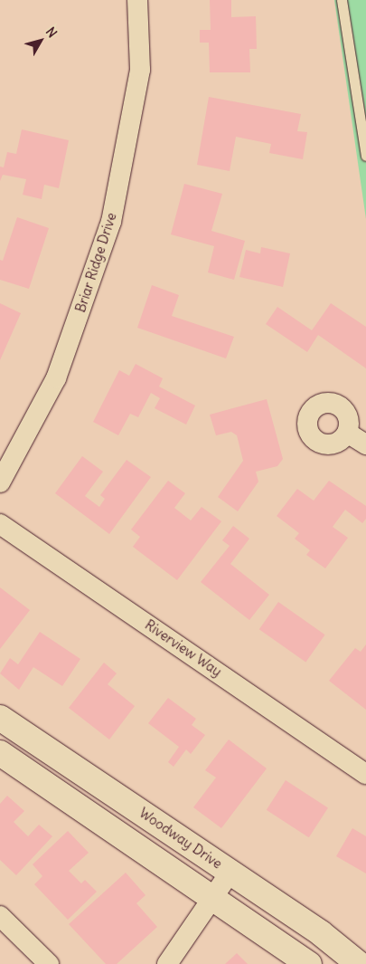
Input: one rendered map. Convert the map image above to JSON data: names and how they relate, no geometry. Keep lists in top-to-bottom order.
{
  "streets": {
    "main road": ["Woodway Drive"],
    "street": ["Briar Ridge Drive", "Riverview Way"]
  },
  "north": "top right"
}
